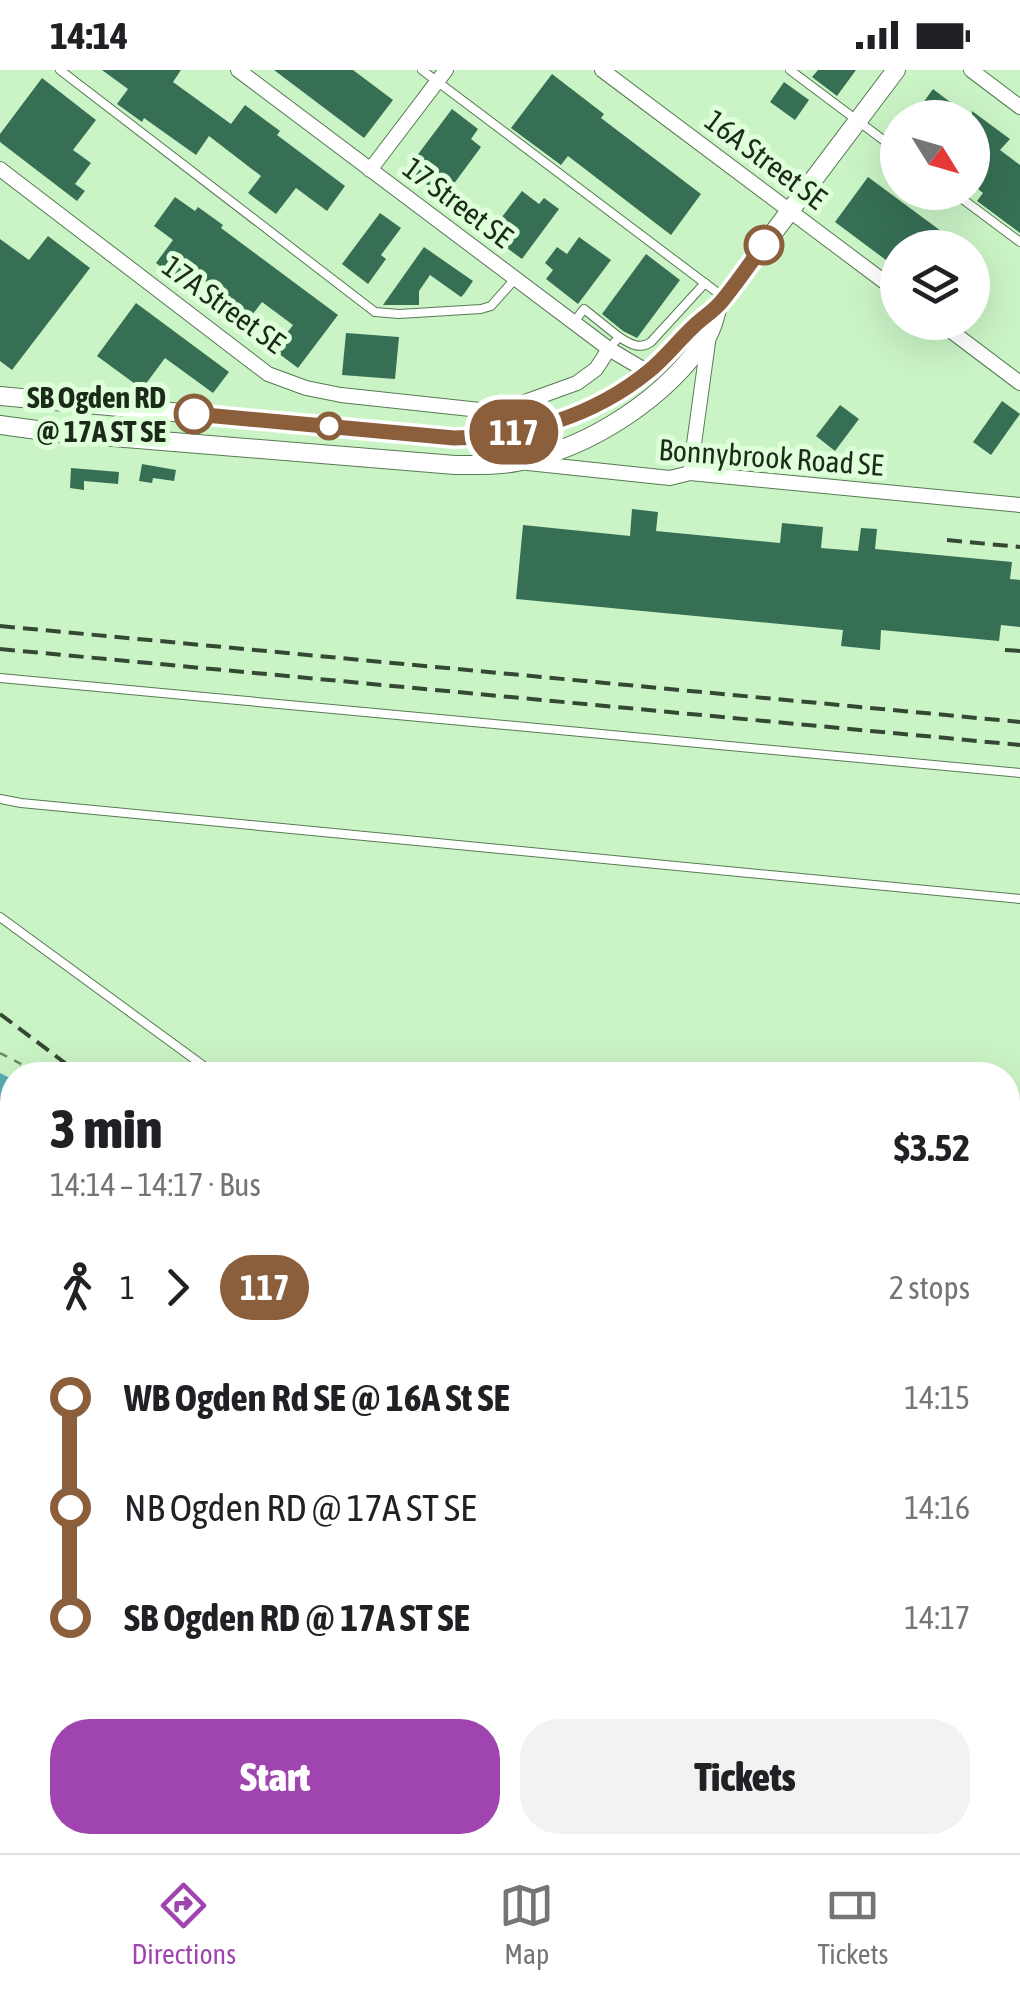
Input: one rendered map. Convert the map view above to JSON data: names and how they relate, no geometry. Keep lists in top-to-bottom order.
{
  "streets": {
    "street": [
      "16A Street SE",
      "17 Street SE",
      "17A Street SE",
      "Bonnybrook Road SE"
    ]
  },
  "crossings": [
    ["17 Street SE", "17A Street SE"]
  ],
  "places": ["SB Ogden RD @ 17A ST SE"],
  "lines": ["bus line 117"],
  "north": "bottom right",
  "page": {
    "status": "14:14",
    "on_map": "117",
    "heading": ["3 min", "14:14 – 14:17 · Bus", "$3.52"],
    "legs": ["1", "117", "2 stops"],
    "list": [
      {
        "name": "WB Ogden Rd SE @ 16A St SE",
        "value": "14:15"
      },
      {
        "name": "NB Ogden RD @ 17A ST SE",
        "value": "14:16"
      },
      {
        "name": "SB Ogden RD @ 17A ST SE",
        "value": "14:17"
      }
    ],
    "buttons": ["Start", "Tickets"],
    "tabs": ["Directions", "Map", "Tickets"]
  }
}
